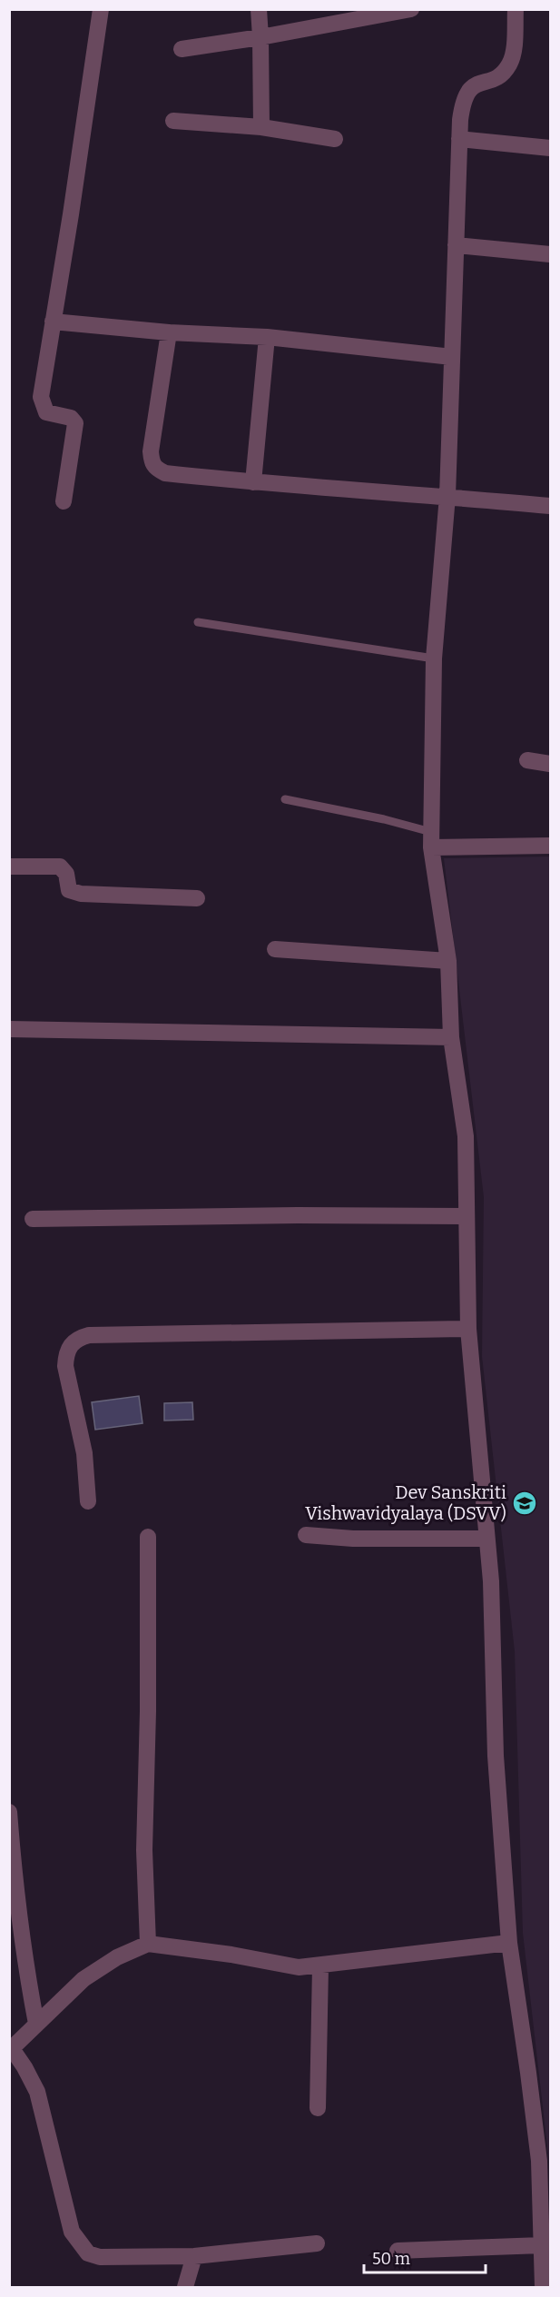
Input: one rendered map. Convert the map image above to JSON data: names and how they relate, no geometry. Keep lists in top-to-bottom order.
{
  "places": {
    "school or university": ["Dev Sanskriti Vishwavidyalaya (DSVV)"]
  },
  "scale_bar": "50 m"
}
